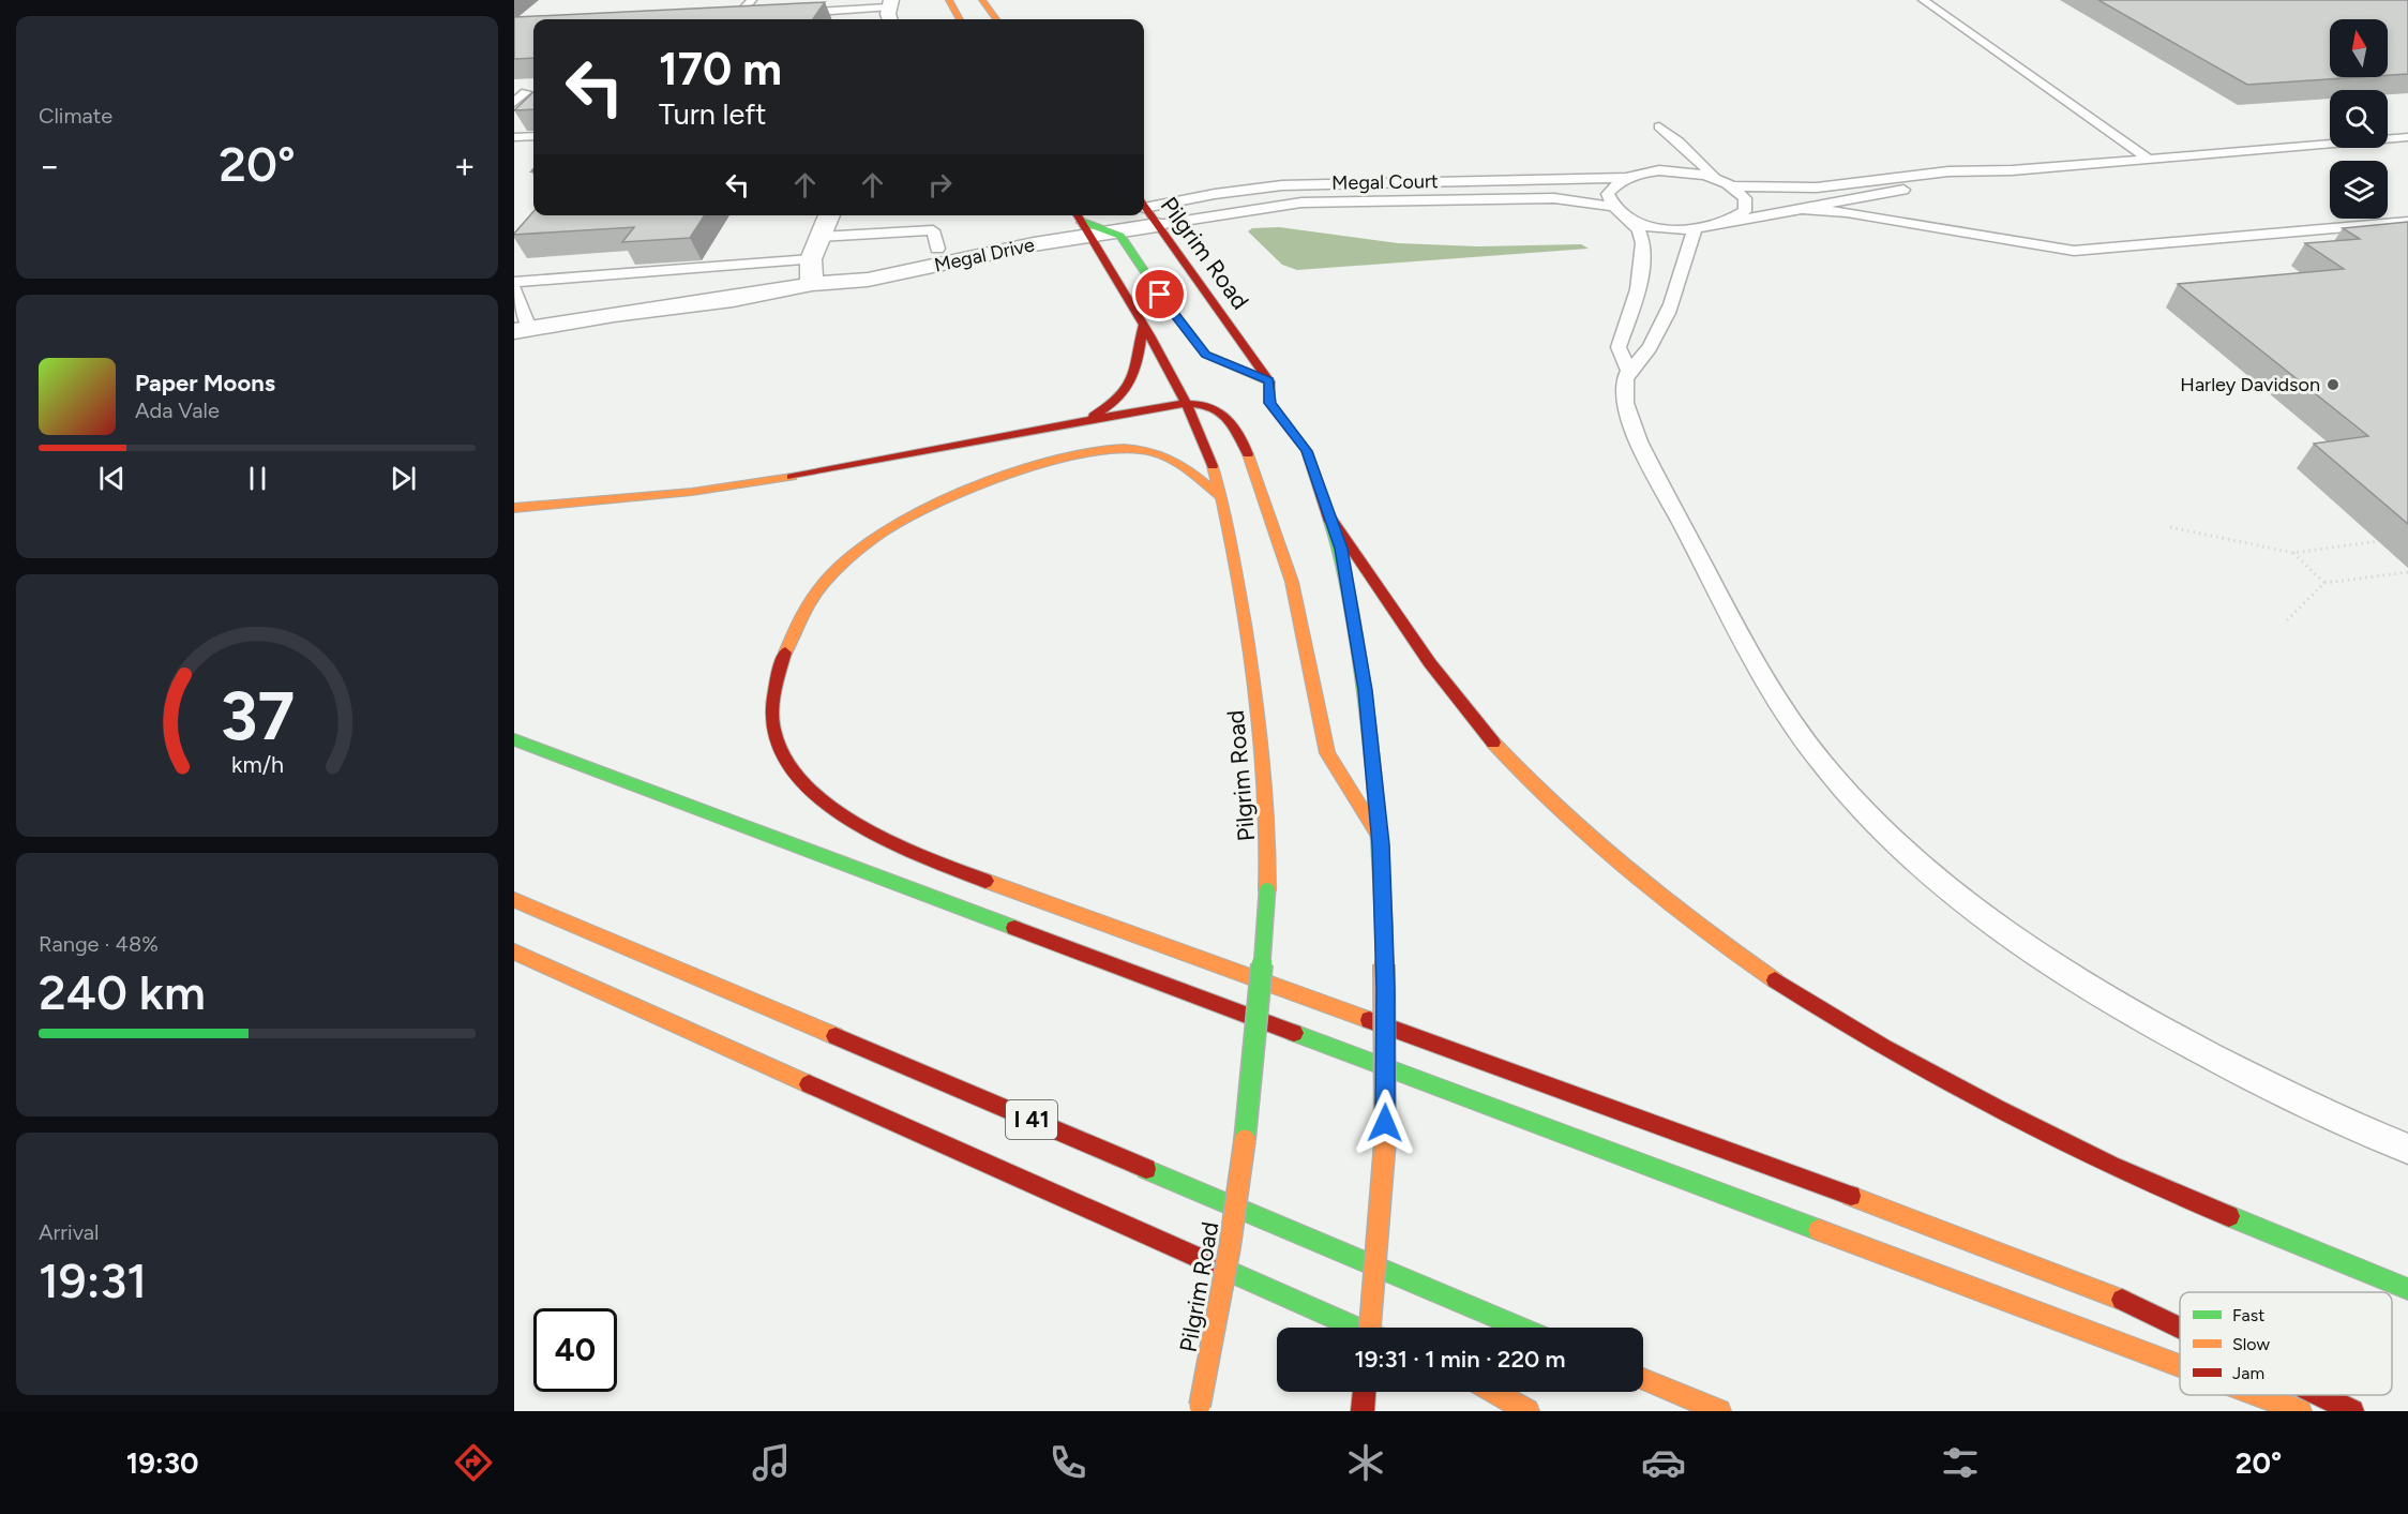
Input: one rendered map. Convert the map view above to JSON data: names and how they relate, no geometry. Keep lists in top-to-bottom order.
{
  "streets": {
    "main road": ["Pilgrim Road", "I 41"],
    "street": ["Megal Drive"],
    "lane": ["Megal Court"]
  },
  "crossings": [
    ["Pilgrim Road", "Megal Drive"]
  ],
  "places": ["Harley Davidson"],
  "legend": ["Fast", "Slow", "Jam"],
  "north": "top",
  "page": {
    "tile": [
      "Climate",
      ["Range · 48%", "240 km"],
      ["Arrival", "19:31"]
    ],
    "turn": ["170 m", "Turn left"],
    "heat": ["−", "20°", "+"],
    "song": ["Paper Moons", "Ada Vale"],
    "limit": "40",
    "trip": "19:31 · 1 min · 220 m",
    "tabs": ["19:30", "20°"],
    "gauge": ["37", "km/h"]
  }
}
